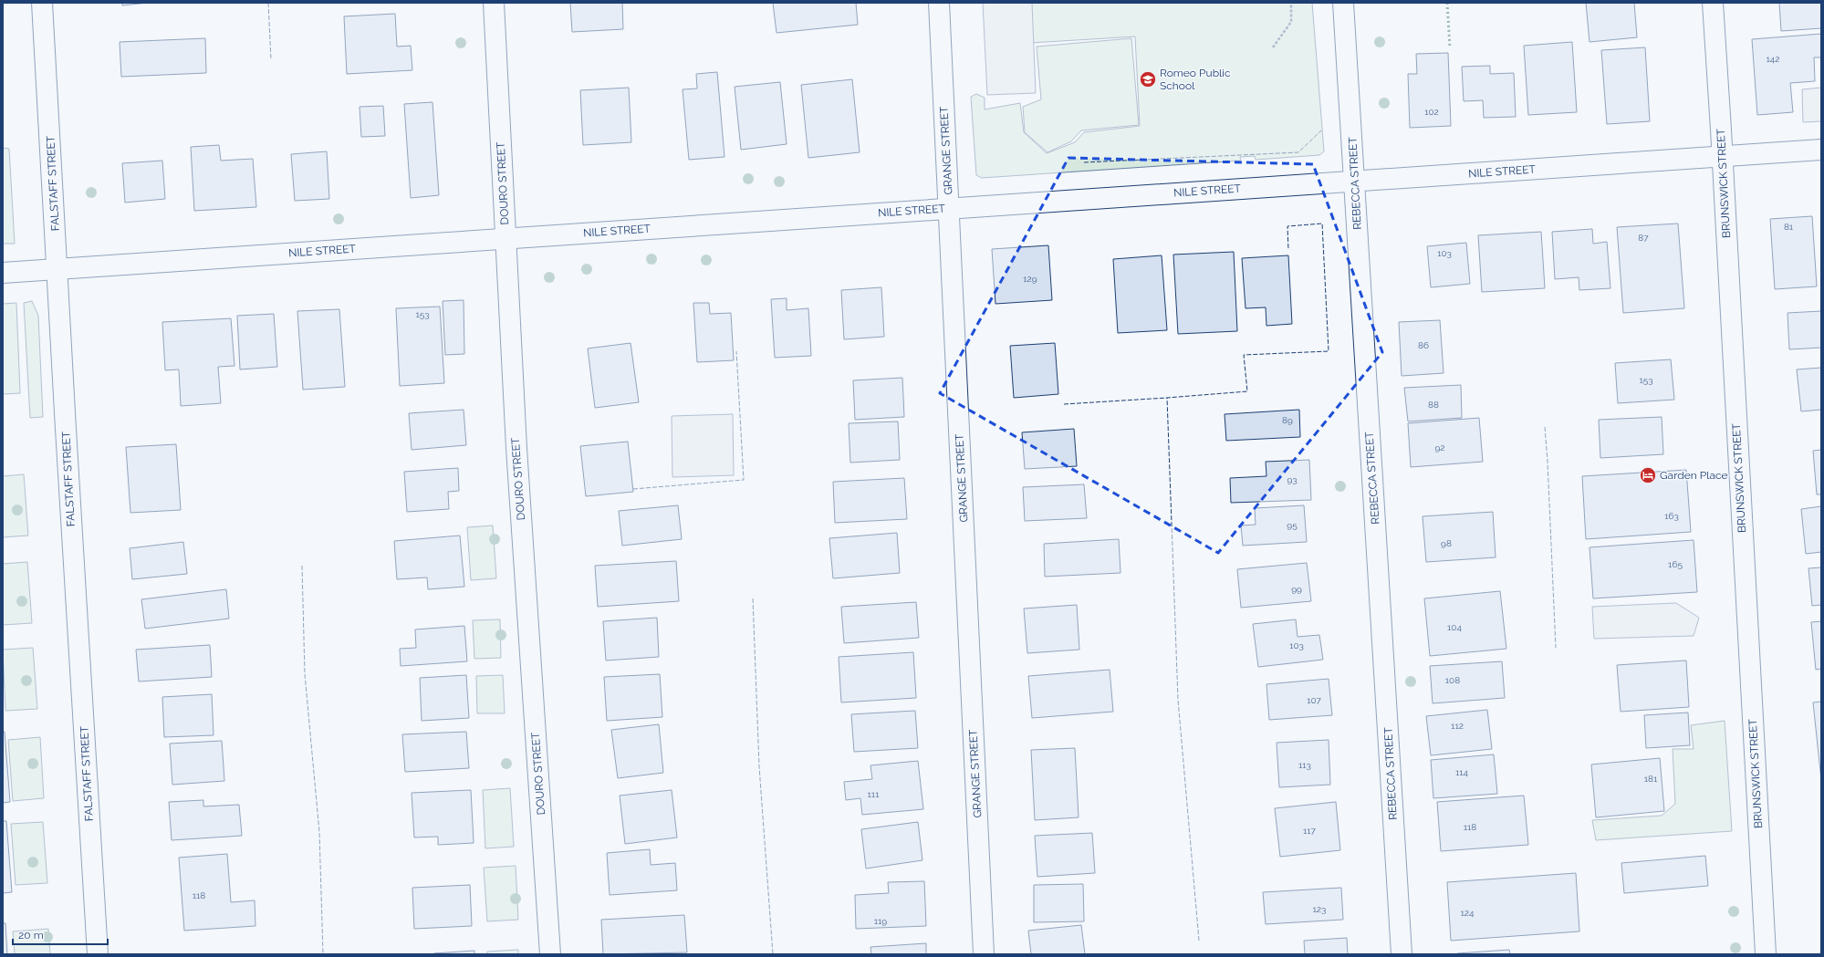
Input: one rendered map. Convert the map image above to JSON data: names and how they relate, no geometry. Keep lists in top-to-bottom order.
{
  "streets": {
    "street": [
      "GRANGE STREET",
      "NILE STREET",
      "FALSTAFF STREET",
      "DOURO STREET",
      "REBECCA STREET",
      "BRUNSWICK STREET"
    ]
  },
  "crossings": [
    ["GRANGE STREET", "NILE STREET"],
    ["NILE STREET", "FALSTAFF STREET"],
    ["NILE STREET", "DOURO STREET"],
    ["NILE STREET", "REBECCA STREET"],
    ["NILE STREET", "BRUNSWICK STREET"]
  ],
  "places": {
    "school or university": ["Romeo Public School"],
    "hotel": ["Garden Place"]
  },
  "house_numbers": [
    "142",
    "102",
    "81",
    "87",
    "103",
    "129",
    "153",
    "86",
    "153",
    "88",
    "89",
    "92",
    "93",
    "163",
    "95",
    "98",
    "165",
    "99",
    "104",
    "103",
    "108",
    "107",
    "112",
    "113",
    "114",
    "181",
    "111",
    "118",
    "117",
    "118",
    "123",
    "124",
    "119"
  ],
  "scale_bar": "20 m"
}
